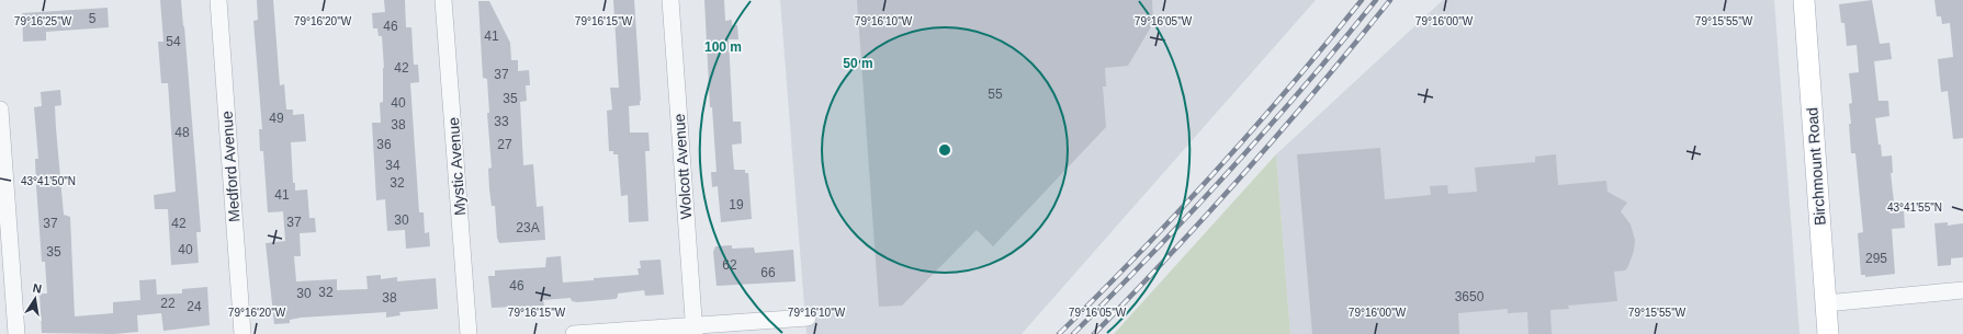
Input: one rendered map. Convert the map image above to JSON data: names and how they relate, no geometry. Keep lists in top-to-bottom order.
{
  "streets": {
    "main road": ["Birchmount Road"],
    "street": ["Medford Avenue", "Mystic Avenue", "Wolcott Avenue"]
  },
  "house_numbers": [
    "5",
    "46",
    "41",
    "54",
    "42",
    "37",
    "55",
    "35",
    "40",
    "49",
    "33",
    "38",
    "48",
    "36",
    "27",
    "34",
    "32",
    "41",
    "19",
    "30",
    "37",
    "37",
    "42",
    "23A",
    "40",
    "35",
    "295",
    "62",
    "66",
    "46",
    "32",
    "30",
    "3650",
    "38",
    "22",
    "24"
  ],
  "north": "top",
  "coordinates": [
    "79°16'25\"W",
    "79°16'20\"W",
    "79°16'15\"W",
    "79°16'10\"W",
    "79°16'05\"W",
    "79°16'00\"W",
    "79°15'55\"W",
    "43°41'50\"N",
    "43°41'55\"N"
  ],
  "rings": ["100 m", "50 m"]
}
